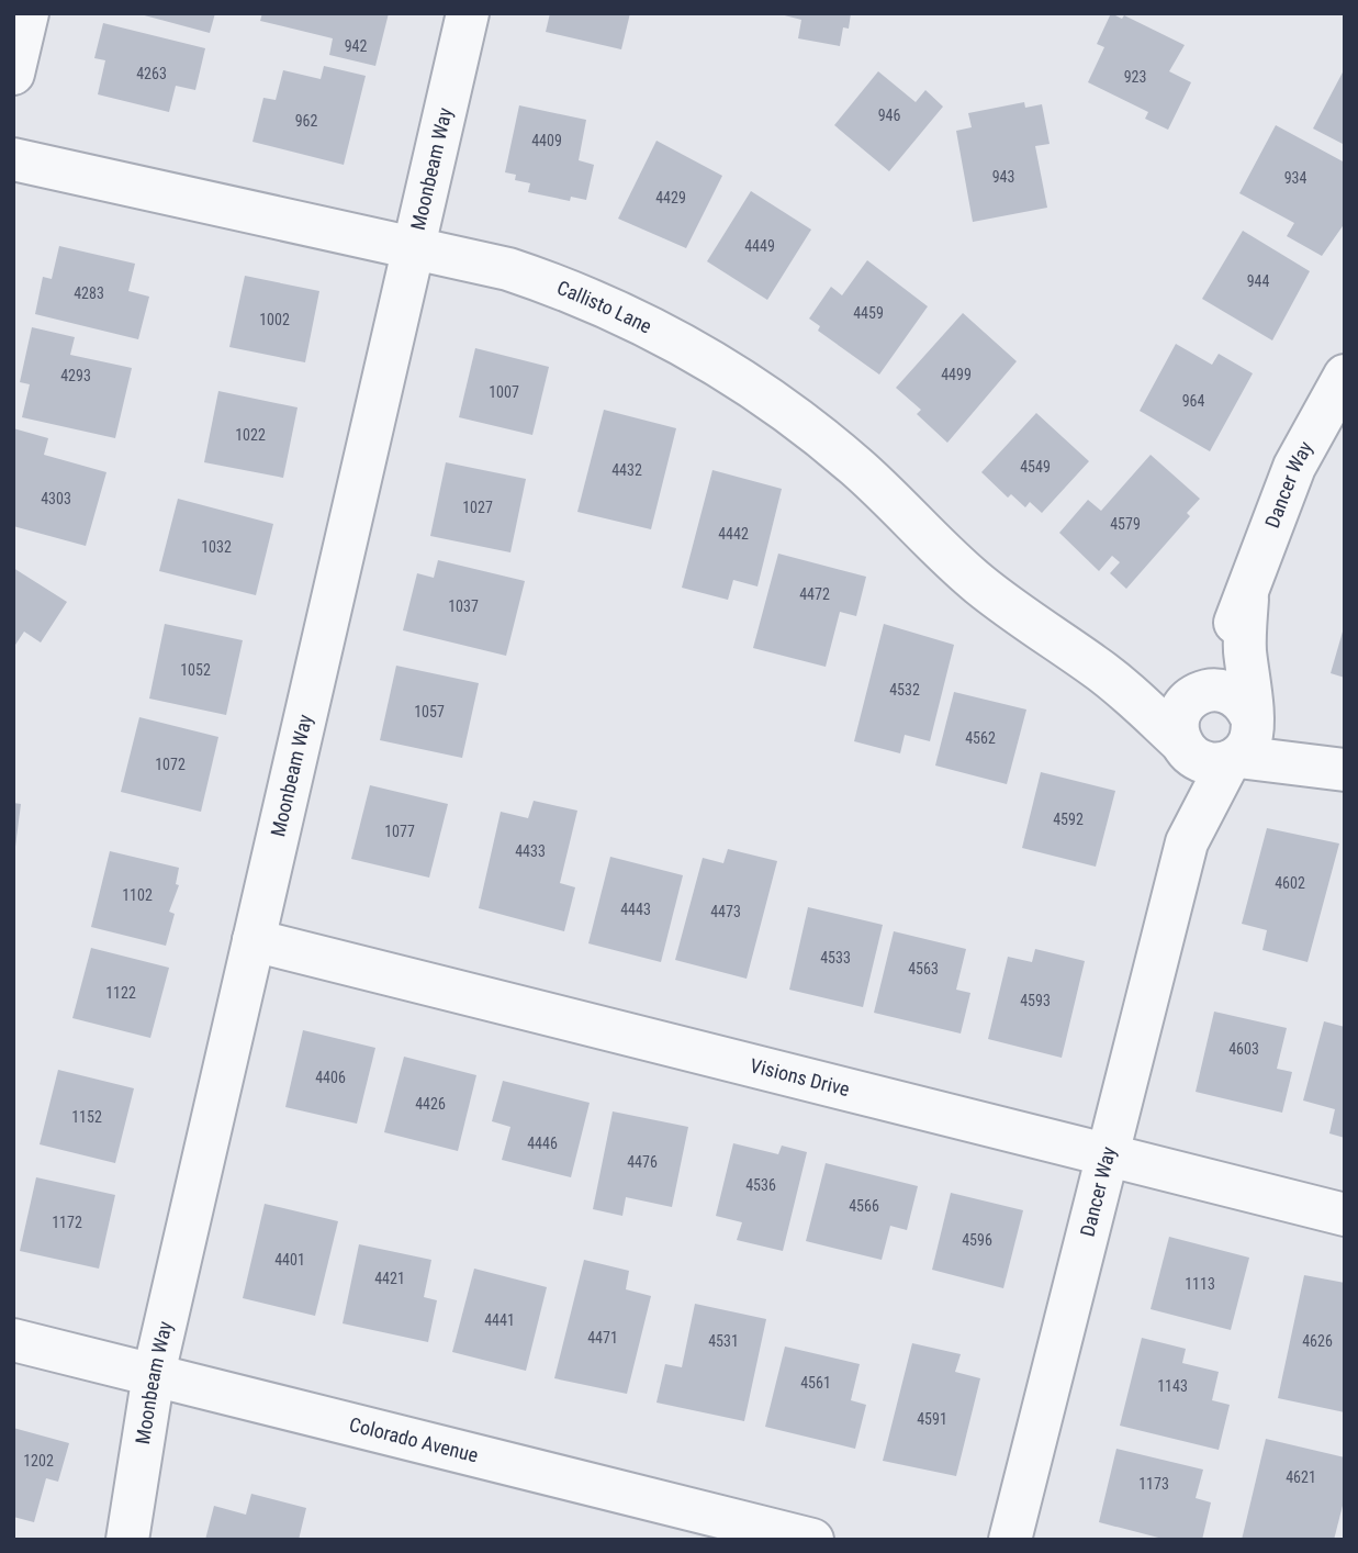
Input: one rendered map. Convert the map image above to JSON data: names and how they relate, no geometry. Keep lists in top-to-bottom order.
{
  "streets": {
    "street": [
      "Moonbeam Way",
      "Callisto Lane",
      "Dancer Way",
      "Visions Drive",
      "Colorado Avenue"
    ]
  },
  "crossings": [
    ["Moonbeam Way", "Callisto Lane"],
    ["Moonbeam Way", "Visions Drive"],
    ["Moonbeam Way", "Colorado Avenue"],
    ["Callisto Lane", "Dancer Way"],
    ["Dancer Way", "Visions Drive"]
  ],
  "house_numbers": [
    "942",
    "4263",
    "923",
    "946",
    "962",
    "4409",
    "943",
    "934",
    "4429",
    "4449",
    "944",
    "4283",
    "4459",
    "1002",
    "4499",
    "4293",
    "1007",
    "964",
    "1022",
    "4549",
    "4432",
    "4303",
    "1027",
    "4579",
    "4442",
    "1032",
    "4472",
    "1037",
    "1052",
    "4532",
    "1057",
    "4562",
    "1072",
    "4592",
    "1077",
    "4433",
    "4602",
    "1102",
    "4443",
    "4473",
    "4533",
    "4563",
    "1122",
    "4593",
    "4603",
    "4406",
    "4426",
    "1152",
    "4446",
    "4476",
    "4536",
    "4566",
    "1172",
    "4596",
    "4401",
    "4421",
    "1113",
    "4441",
    "4471",
    "4531",
    "4626",
    "4561",
    "1143",
    "4591",
    "1202",
    "4621",
    "1173"
  ]
}
